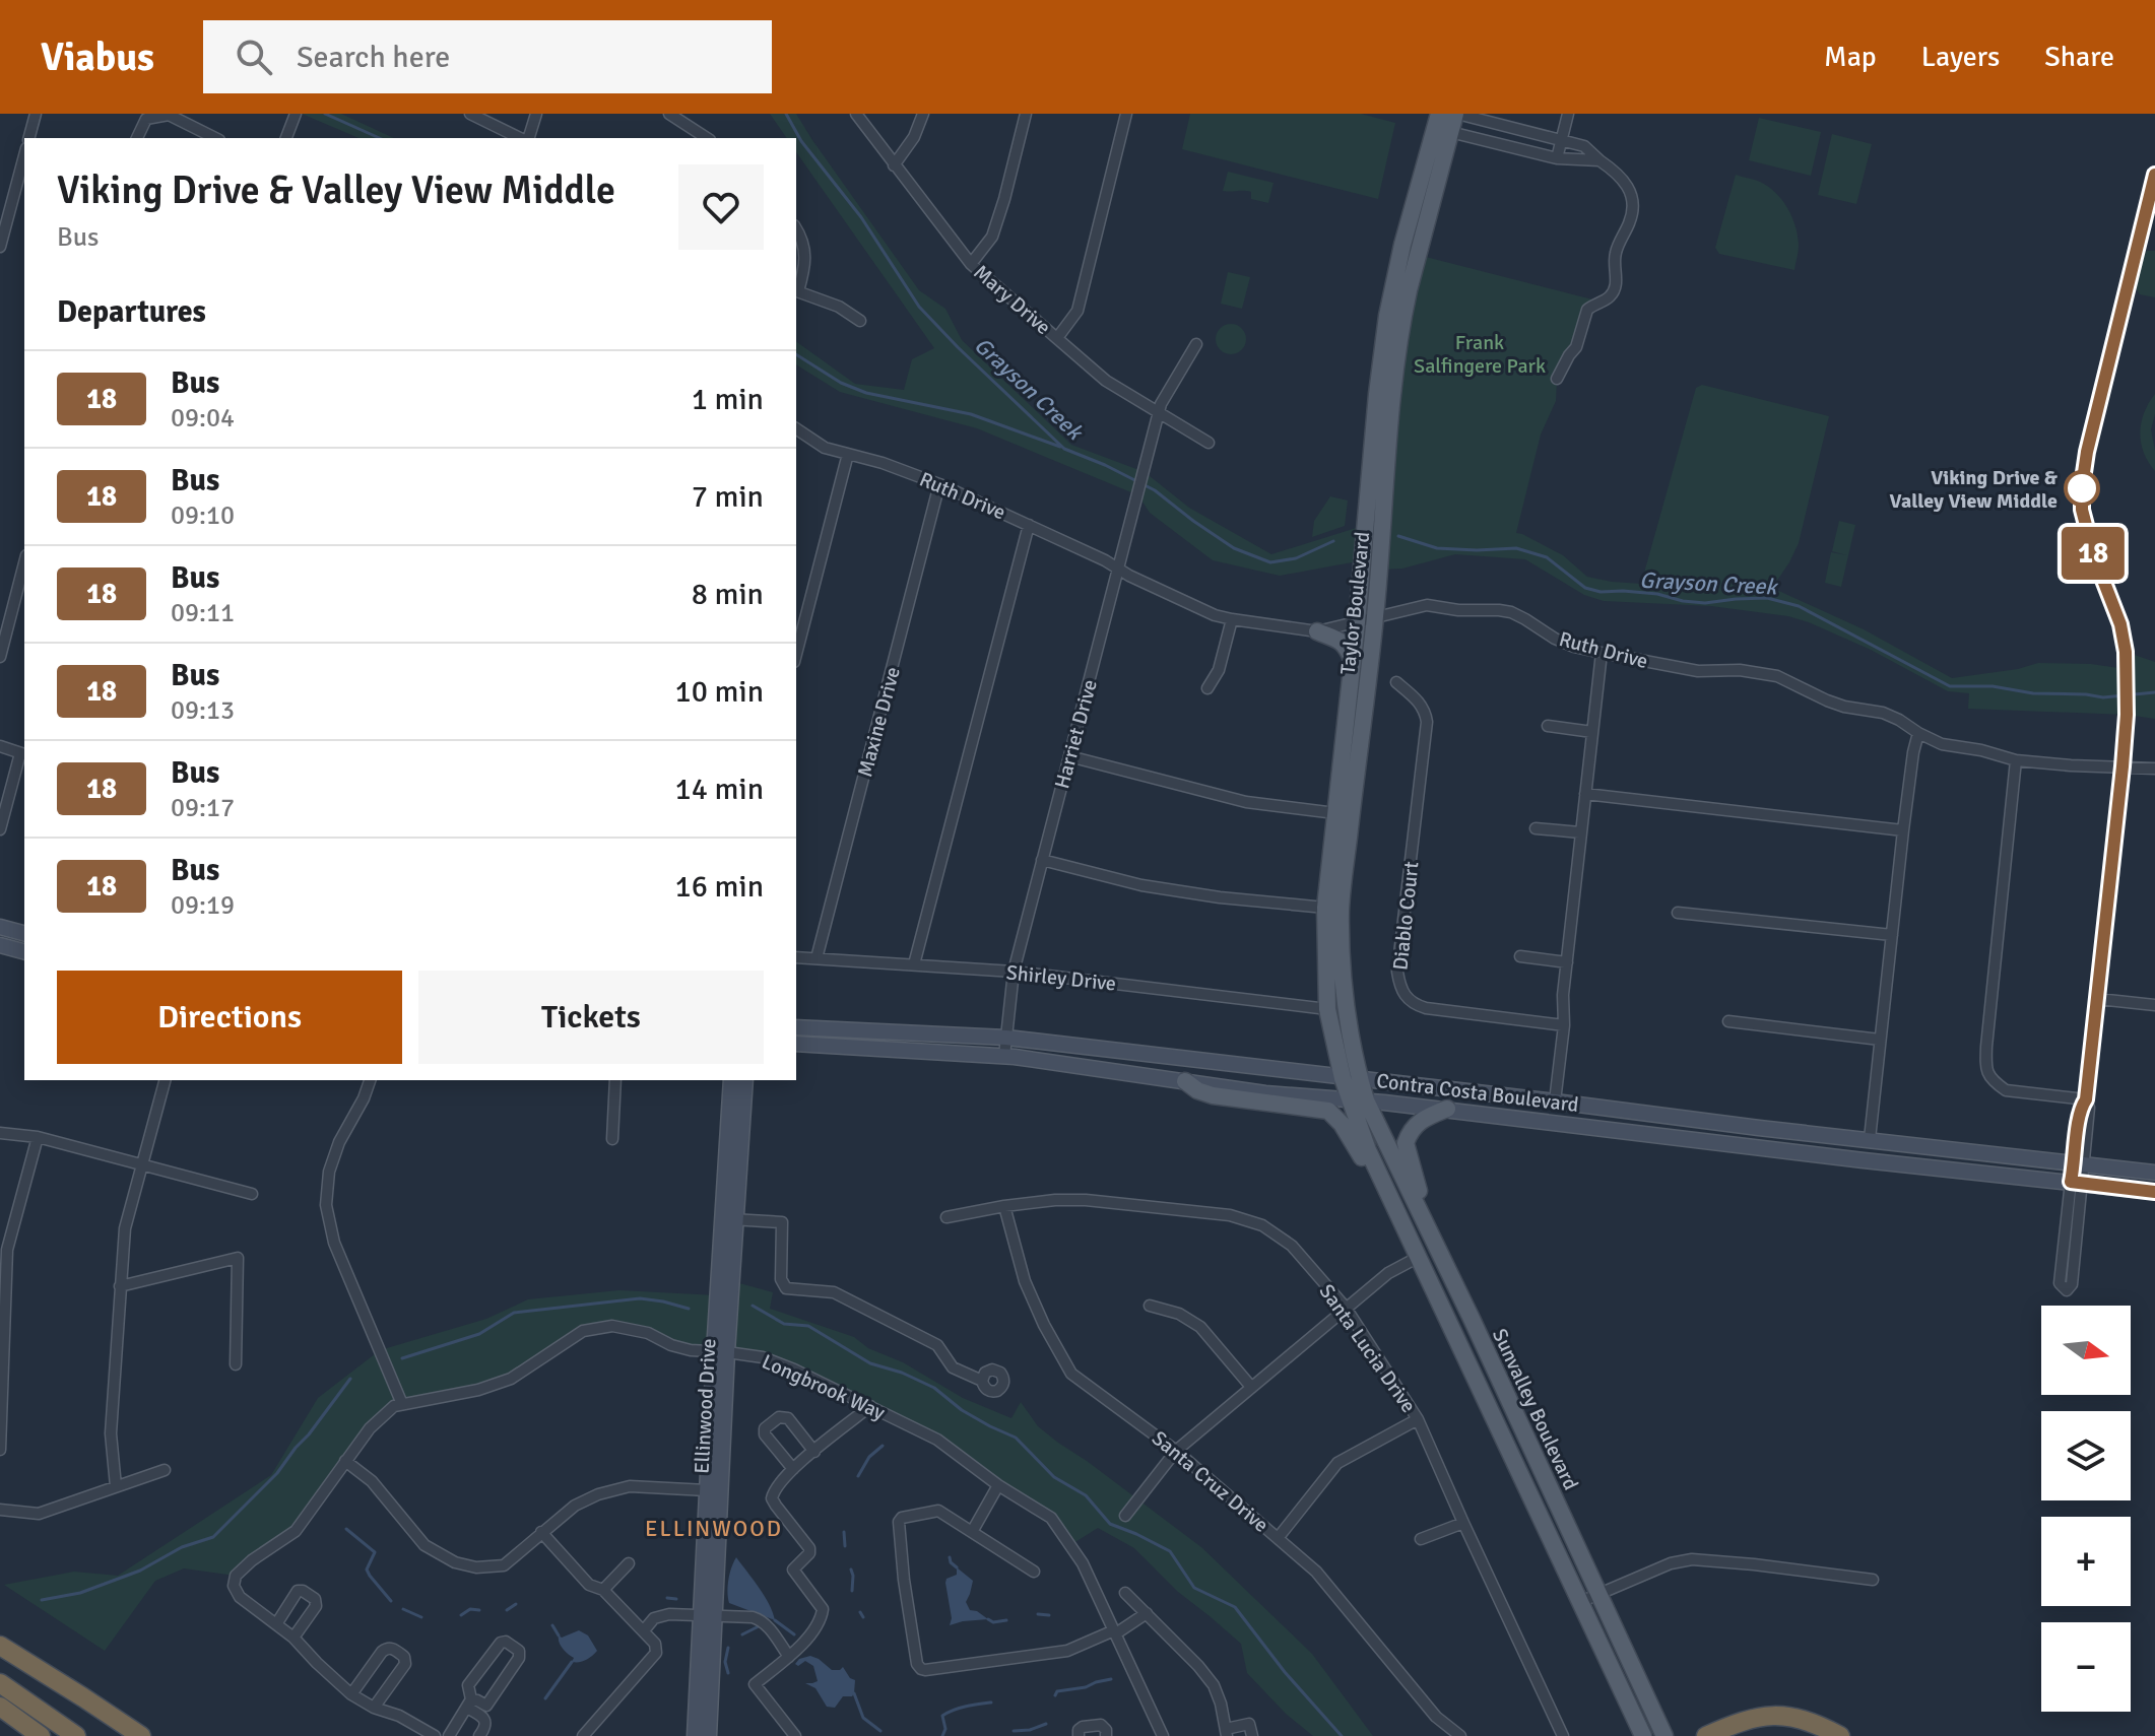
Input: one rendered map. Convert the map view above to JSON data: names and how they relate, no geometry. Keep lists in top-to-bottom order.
{
  "streets": {
    "main road": [
      "Taylor Boulevard",
      "Contra Costa Boulevard",
      "Ellinwood Drive",
      "Sunvalley Boulevard"
    ],
    "street": [
      "Mary Drive",
      "Ruth Drive",
      "Maxine Drive",
      "Harriet Drive",
      "Diablo Court",
      "Shirley Drive",
      "Santa Lucia Drive",
      "Longbrook Way",
      "Santa Cruz Drive"
    ]
  },
  "crossings": [
    ["Mary Drive", "Harriet Drive"],
    ["Ruth Drive", "Taylor Boulevard"],
    ["Ruth Drive", "Maxine Drive"],
    ["Ruth Drive", "Harriet Drive"],
    ["Taylor Boulevard", "Shirley Drive"],
    ["Taylor Boulevard", "Contra Costa Boulevard"],
    ["Taylor Boulevard", "Sunvalley Boulevard"],
    ["Maxine Drive", "Shirley Drive"],
    ["Harriet Drive", "Shirley Drive"],
    ["Harriet Drive", "Contra Costa Boulevard"],
    ["Contra Costa Boulevard", "Sunvalley Boulevard"],
    ["Santa Lucia Drive", "Santa Cruz Drive"],
    ["Longbrook Way", "Ellinwood Drive"]
  ],
  "districts": ["ELLINWOOD"],
  "water": ["Grayson Creek"],
  "parks": ["Frank Salfingere Park"],
  "places": ["Viking Drive & Valley View Middle"],
  "lines": ["bus line 18"],
  "north": "right",
  "page": {
    "header": "Viabus",
    "search": "Search here",
    "nav": ["Map", "Layers", "Share"],
    "on_map": "18",
    "heading": [
      ["Viking Drive & Valley View Middle", "Bus"],
      "Departures"
    ],
    "list": [
      {
        "mark": "18",
        "name": "Bus",
        "note": "09:04",
        "value": "1 min"
      },
      {
        "mark": "18",
        "name": "Bus",
        "note": "09:10",
        "value": "7 min"
      },
      {
        "mark": "18",
        "name": "Bus",
        "note": "09:11",
        "value": "8 min"
      },
      {
        "mark": "18",
        "name": "Bus",
        "note": "09:13",
        "value": "10 min"
      },
      {
        "mark": "18",
        "name": "Bus",
        "note": "09:17",
        "value": "14 min"
      },
      {
        "mark": "18",
        "name": "Bus",
        "note": "09:19",
        "value": "16 min"
      }
    ],
    "buttons": ["Directions", "Tickets"],
    "map_buttons": ["+", "−"]
  }
}
